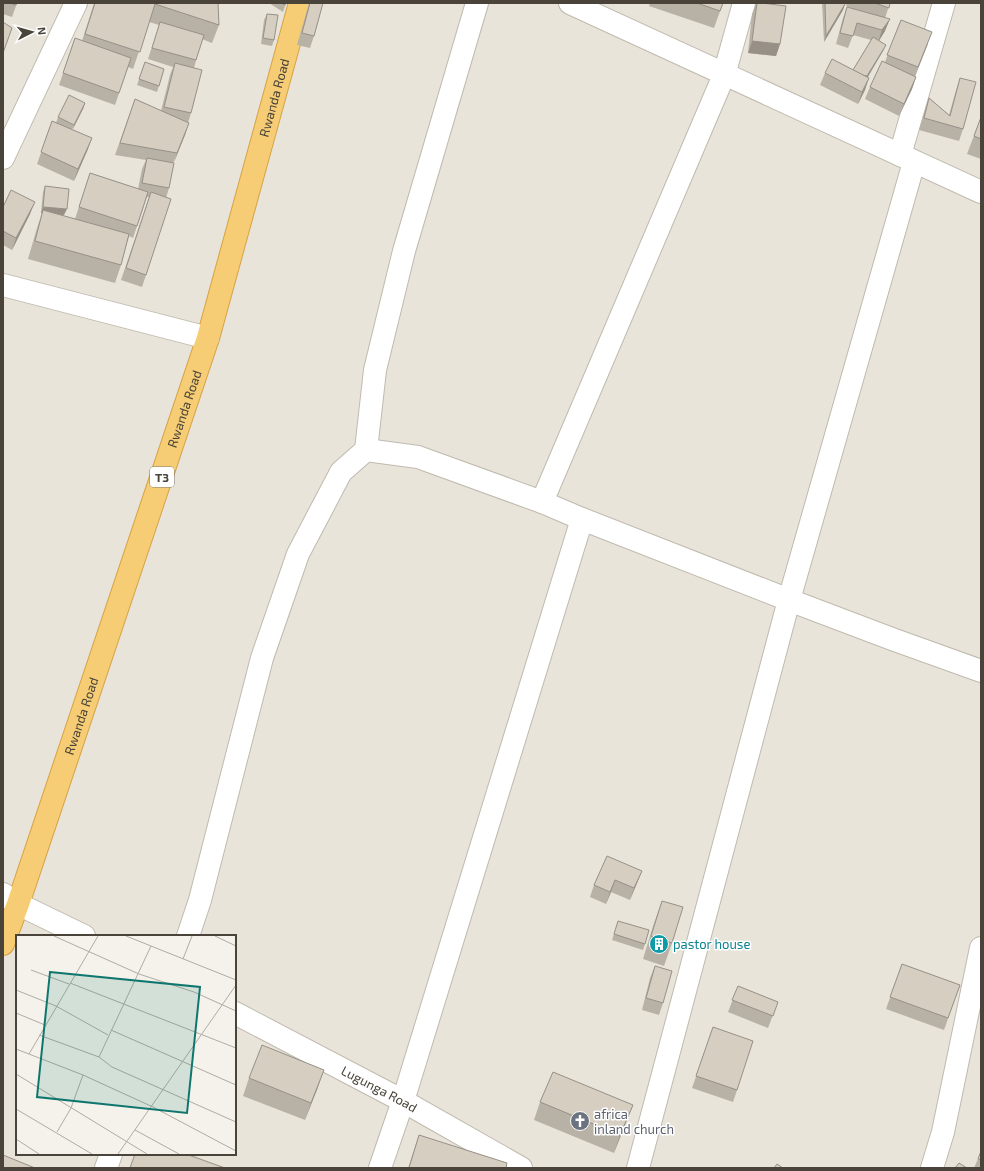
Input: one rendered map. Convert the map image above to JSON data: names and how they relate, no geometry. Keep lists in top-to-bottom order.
{
  "streets": {
    "highway": ["Rwanda Road", "T3"],
    "street": ["Lugunga Road"]
  },
  "places": {
    "building": ["pastor house"],
    "church": ["africa inland church"]
  },
  "north": "right"
}
